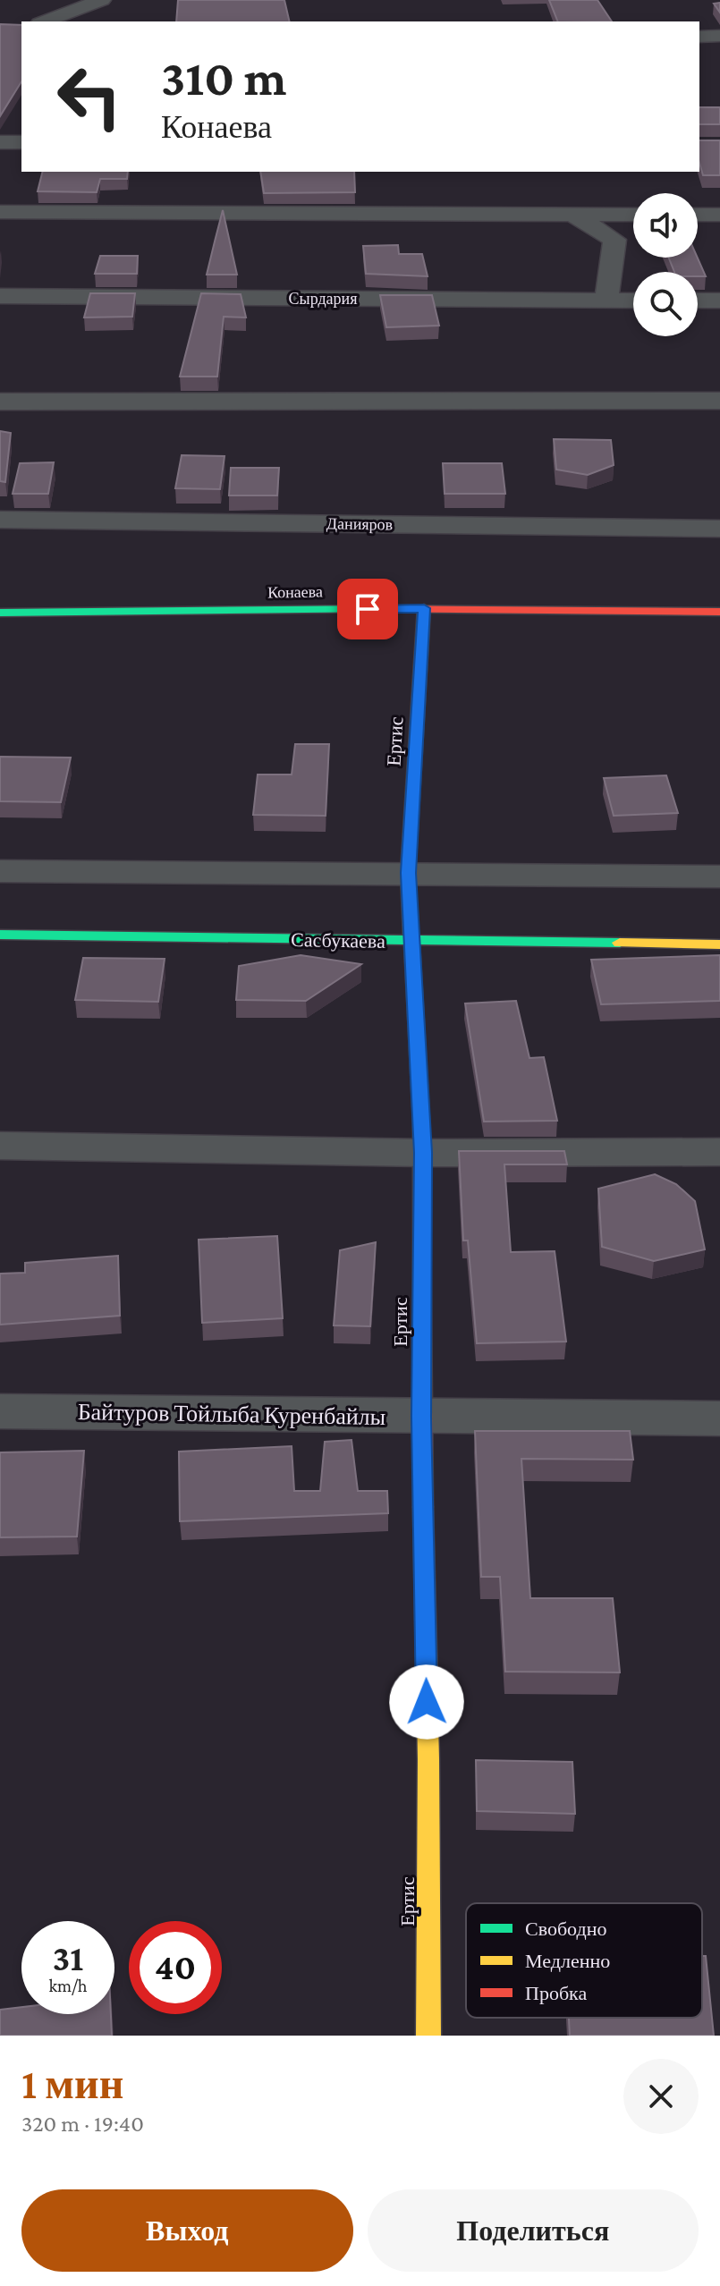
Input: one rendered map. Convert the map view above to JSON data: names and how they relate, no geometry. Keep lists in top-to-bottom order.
{
  "streets": {
    "street": [
      "Сырдария",
      "Данияров",
      "Конаева",
      "Ертис",
      "Сасбукаева",
      "Байтуров Тойлыба Куренбайлы"
    ]
  },
  "crossings": [
    ["Конаева", "Ертис"],
    ["Ертис", "Сасбукаева"],
    ["Ертис", "Байтуров Тойлыба Куренбайлы"]
  ],
  "legend": ["Свободно", "Медленно", "Пробка"],
  "page": {
    "turn": ["310 m", "Конаева"],
    "speed": "31 km/h",
    "limit": "40",
    "heading": ["1 мин", "320 m · 19:40"],
    "buttons": ["Выход", "Поделиться"]
  }
}
